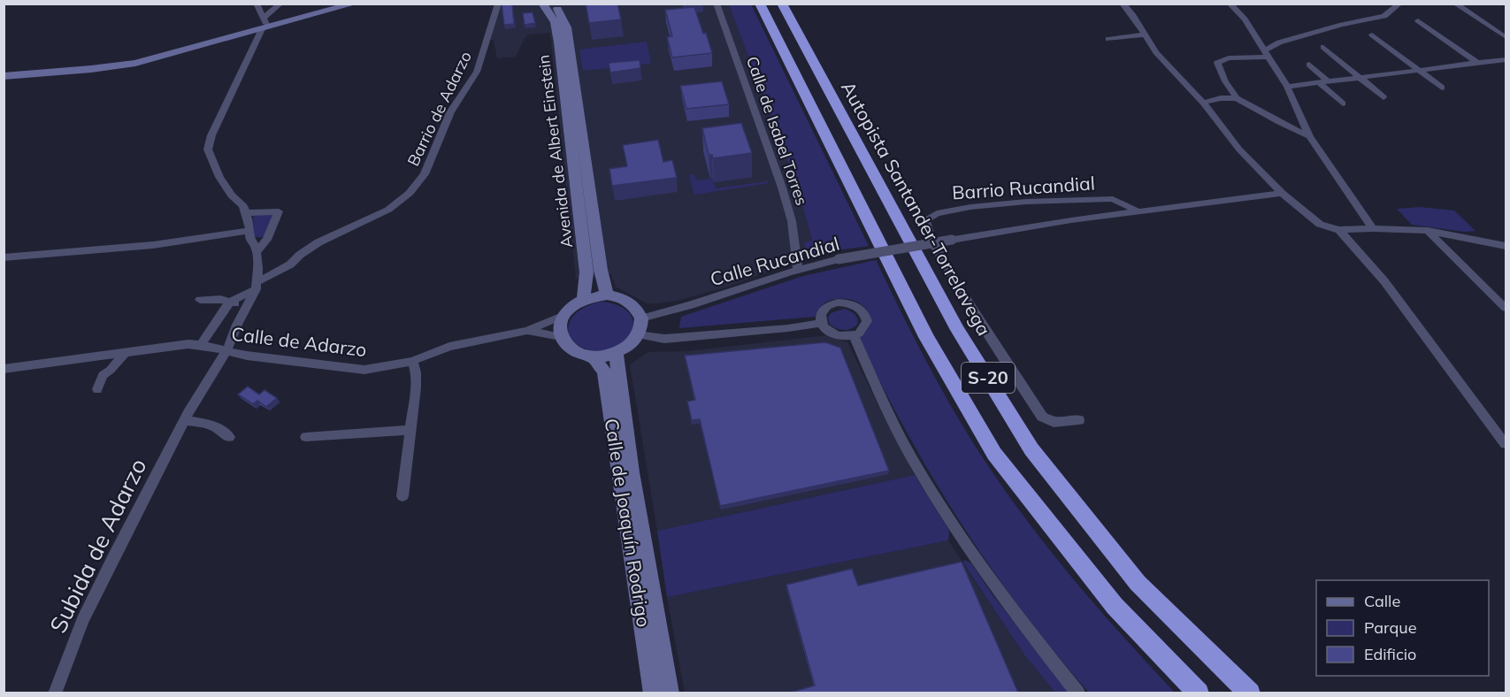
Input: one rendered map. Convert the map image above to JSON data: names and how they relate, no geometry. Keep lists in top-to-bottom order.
{
  "streets": {
    "highway": ["Autopista Santander-Torrelavega", "S-20"],
    "main road": ["Avenida de Albert Einstein", "Calle de Joaquín Rodrigo"],
    "street": [
      "Barrio de Adarzo",
      "Calle de Isabel Torres",
      "Barrio Rucandial",
      "Calle Rucandial",
      "Calle de Adarzo",
      "Subida de Adarzo"
    ]
  },
  "crossings": [
    ["Barrio de Adarzo", "Subida de Adarzo"],
    ["Calle de Isabel Torres", "Calle Rucandial"],
    ["Avenida de Albert Einstein", "Calle Rucandial"],
    ["Avenida de Albert Einstein", "Calle de Adarzo"],
    ["Avenida de Albert Einstein", "Calle de Joaquín Rodrigo"],
    ["Barrio Rucandial", "Calle Rucandial"],
    ["Calle Rucandial", "Calle de Adarzo"],
    ["Calle Rucandial", "Calle de Joaquín Rodrigo"],
    ["Calle de Adarzo", "Calle de Joaquín Rodrigo"],
    ["Calle de Adarzo", "Subida de Adarzo"]
  ],
  "legend": ["Calle", "Parque", "Edificio"]
}
